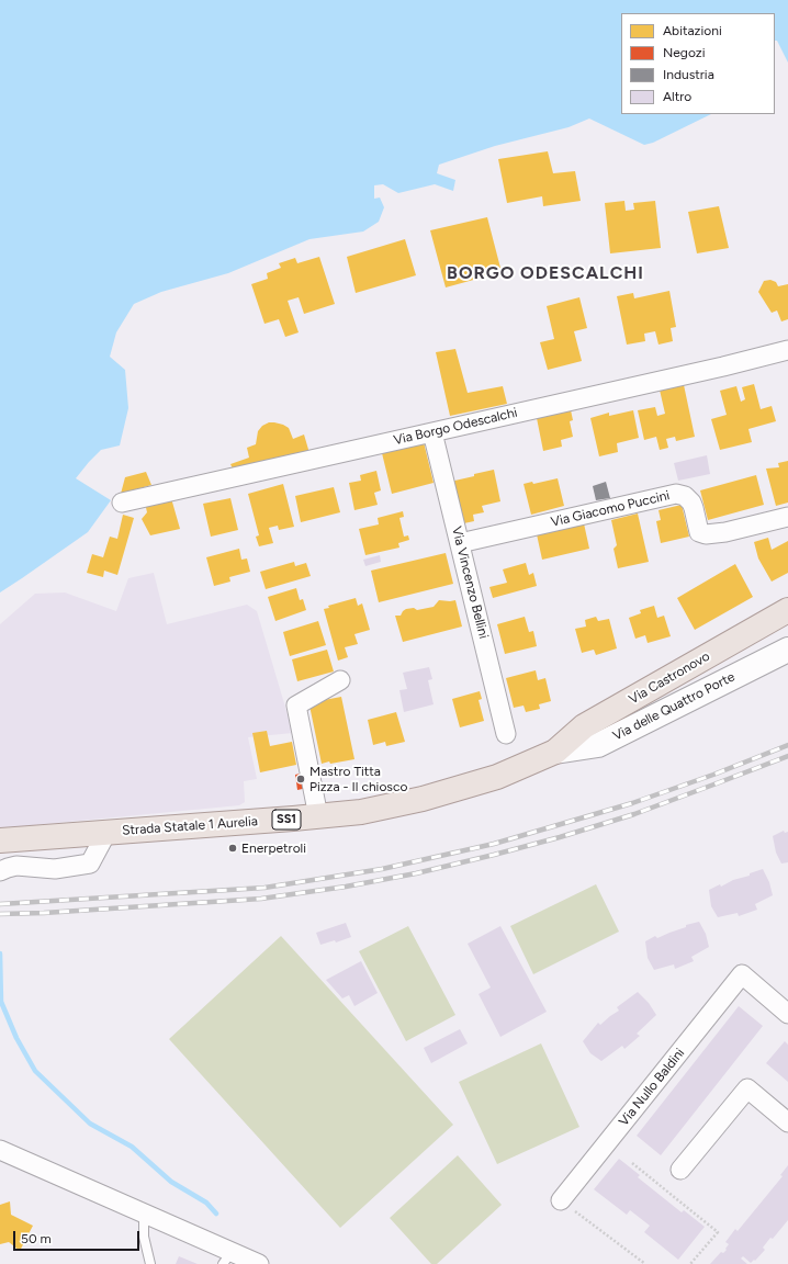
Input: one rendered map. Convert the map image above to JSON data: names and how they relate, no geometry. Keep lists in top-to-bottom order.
{
  "streets": {
    "main road": [
      "Via Castronovo",
      "Via delle Quattro Porte",
      "SS1",
      "Strada Statale 1 Aurelia"
    ],
    "street": [
      "Via Borgo Odescalchi",
      "Via Giacomo Puccini",
      "Via Vincenzo Bellini",
      "Via Nullo Baldini"
    ]
  },
  "crossings": [
    ["Via Borgo Odescalchi", "Via Vincenzo Bellini"],
    ["Via Giacomo Puccini", "Via Vincenzo Bellini"],
    ["Via Castronovo", "Via delle Quattro Porte"],
    ["Via Castronovo", "Strada Statale 1 Aurelia"],
    ["Via delle Quattro Porte", "Strada Statale 1 Aurelia"]
  ],
  "districts": ["BORGO ODESCALCHI"],
  "places": ["Mastro Titta Pizza - Il chiosco", "Enerpetroli"],
  "legend": [
    "Abitazioni",
    "Negozi",
    "Industria",
    "Altro"
  ],
  "scale_bar": "50 m"
}
